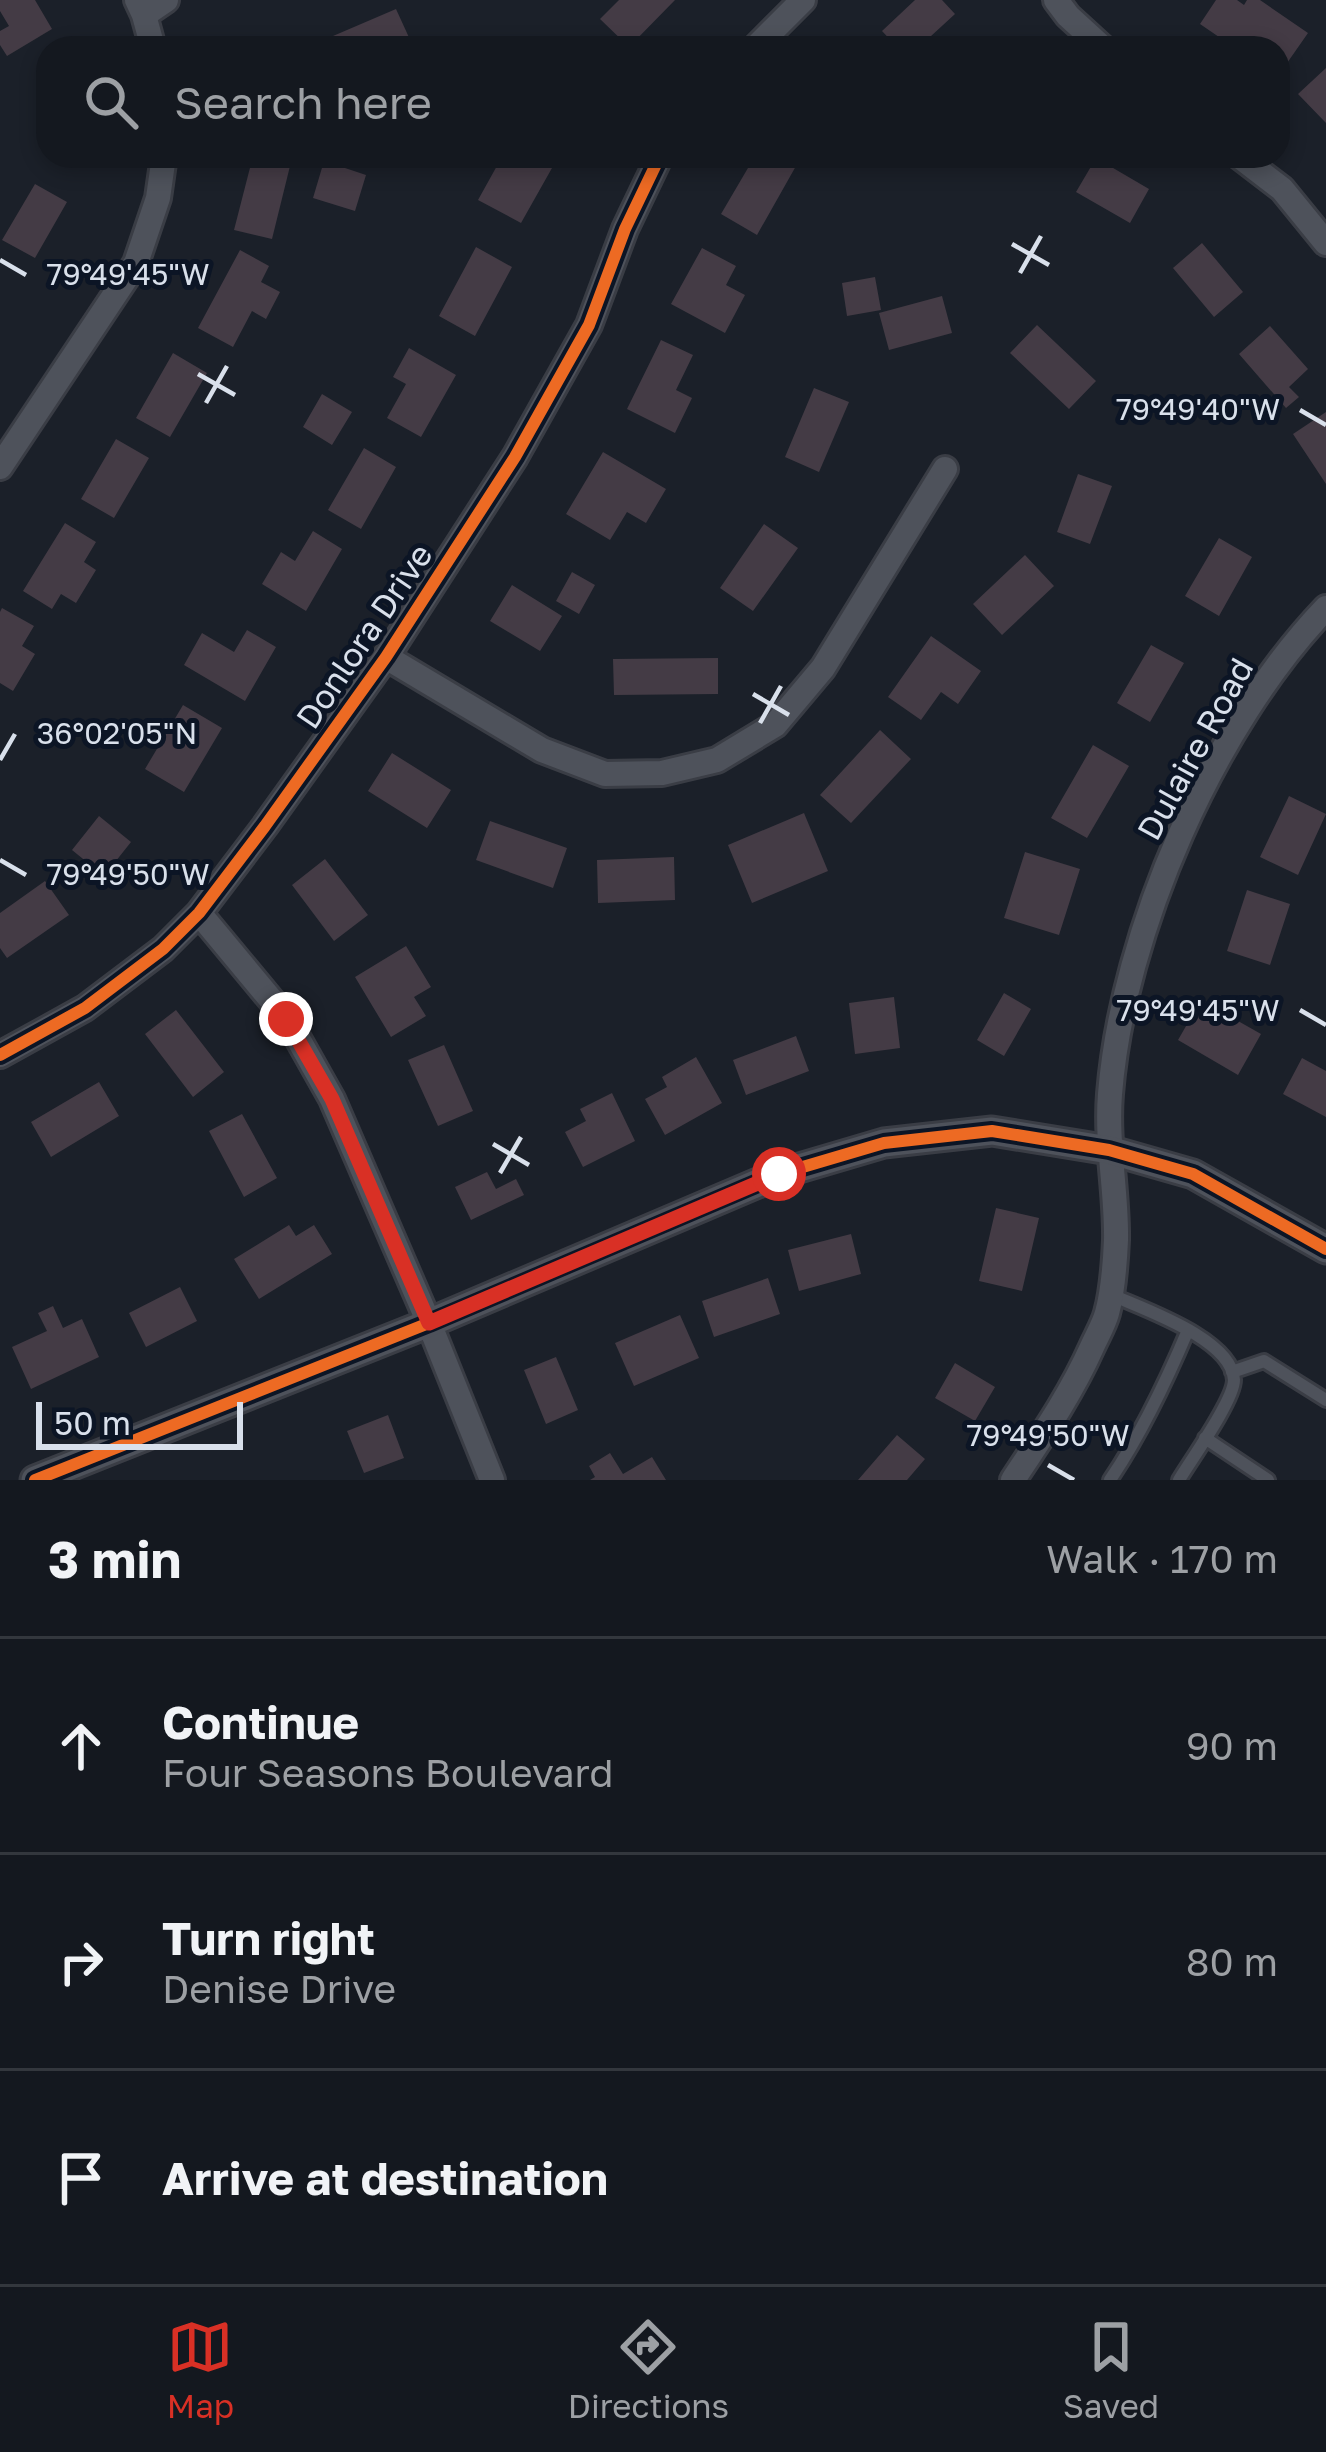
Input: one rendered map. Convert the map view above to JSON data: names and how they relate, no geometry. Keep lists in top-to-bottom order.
{
  "streets": {
    "street": ["Donlora Drive", "Dulaire Road"]
  },
  "scale_bar": "50 m",
  "page": {
    "search": "Search here",
    "scale": "50 m",
    "heading": ["3 min", "Walk · 170 m"],
    "list": [
      ["Continue", "Four Seasons Boulevard", "90 m"],
      ["Turn right", "Denise Drive", "80 m"],
      "Arrive at destination"
    ],
    "nav": ["Map", "Directions", "Saved"]
  },
  "coordinates": [
    "79°49'45\"W",
    "79°49'40\"W",
    "36°02'05\"N",
    "79°49'50\"W"
  ]
}
